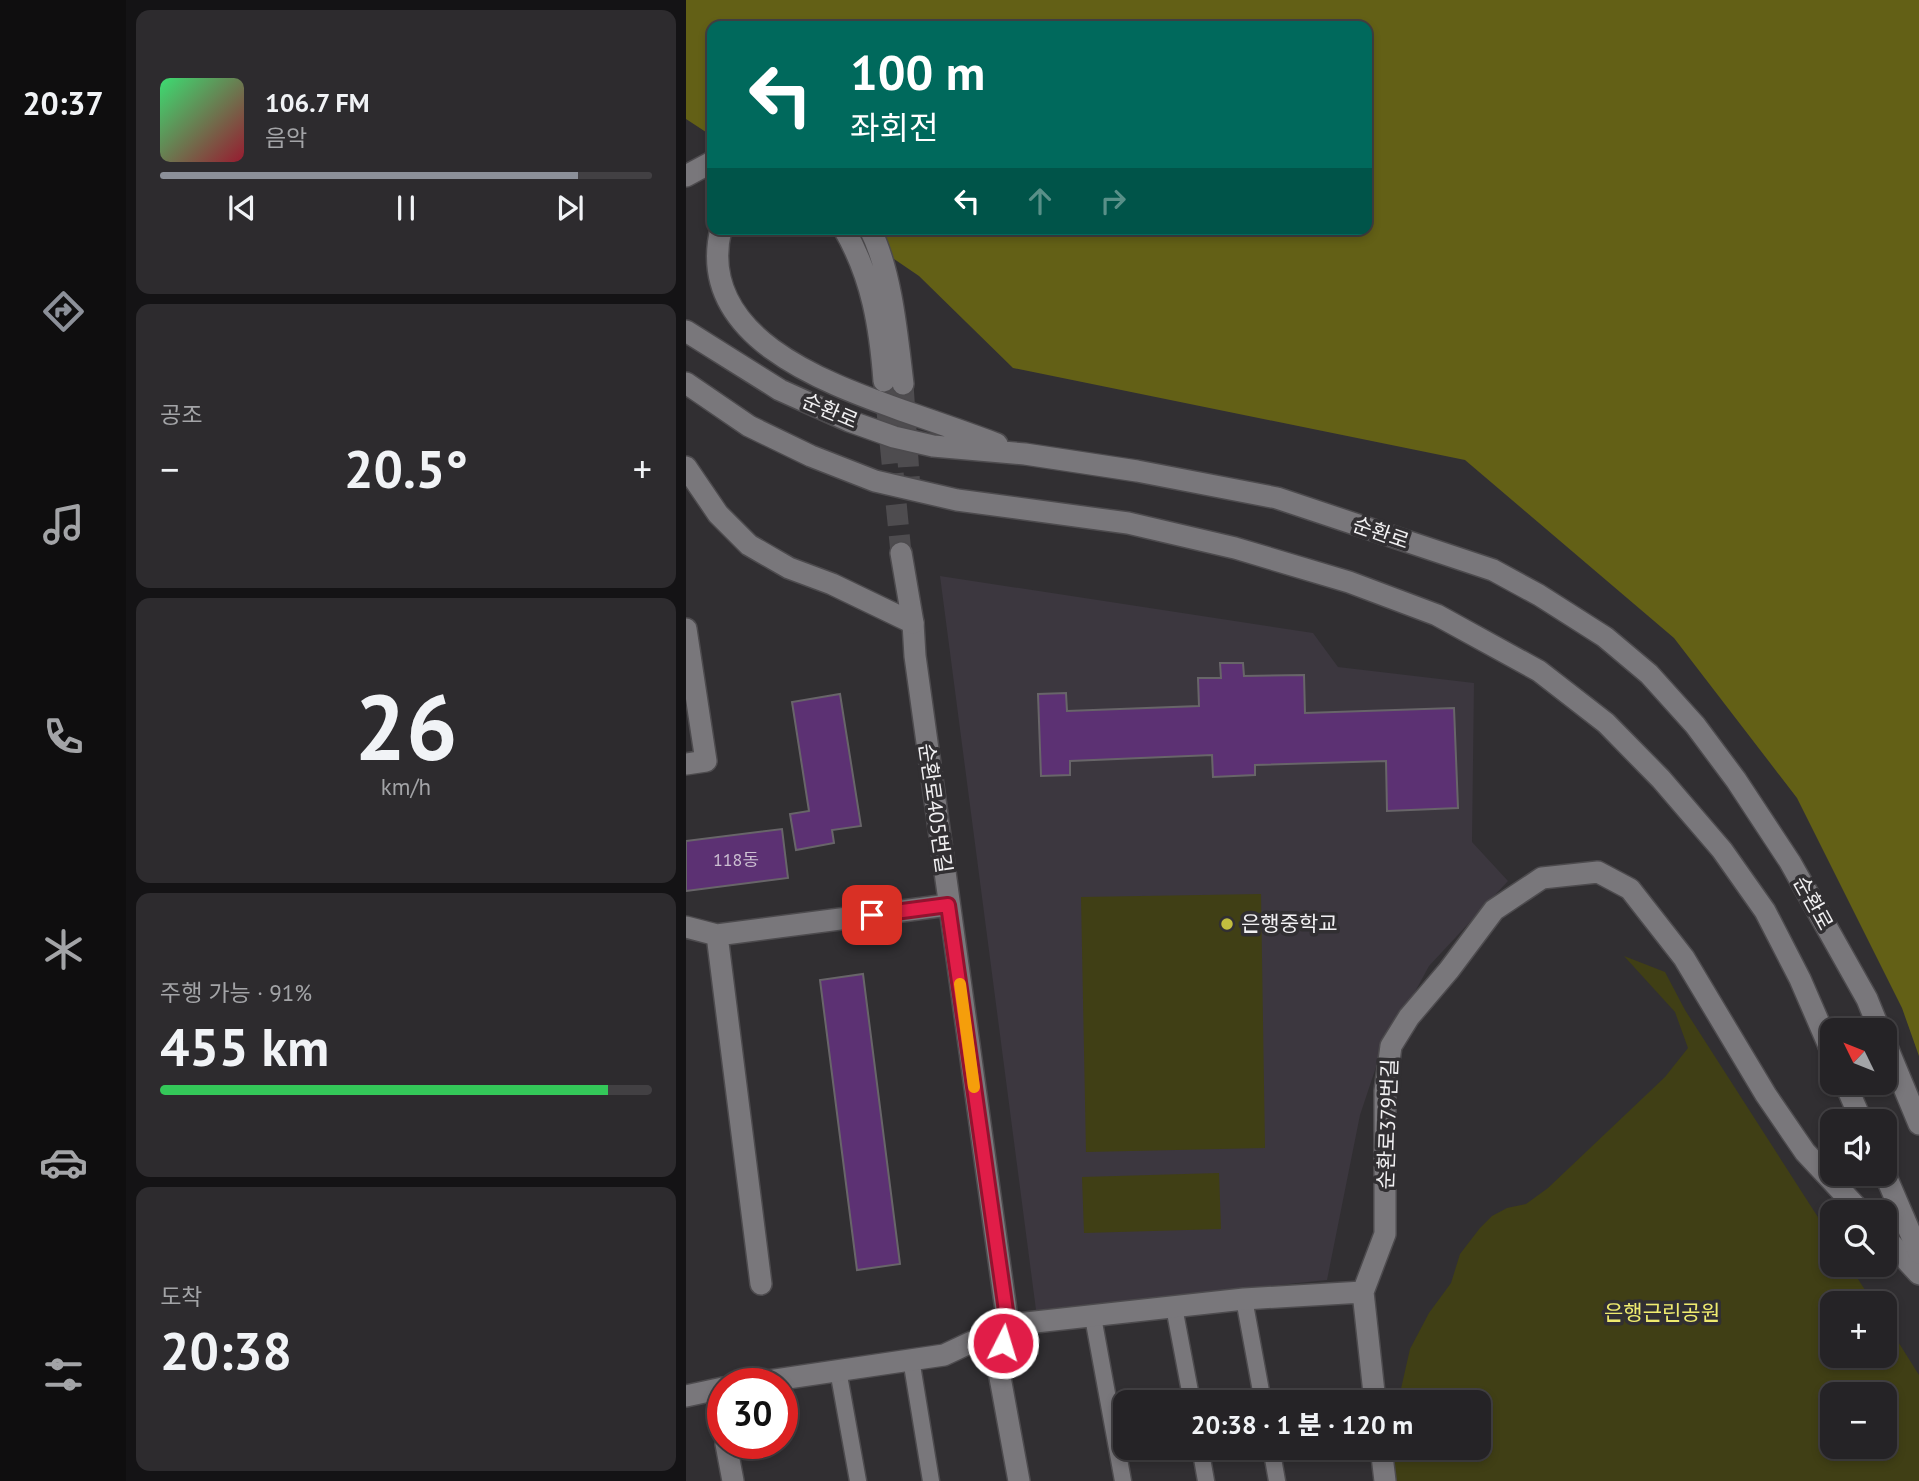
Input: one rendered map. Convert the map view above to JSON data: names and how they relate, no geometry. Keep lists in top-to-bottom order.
{
  "streets": {
    "main road": ["순환로", "순환로405번길", "순환로379번길"]
  },
  "parks": ["은행근린공원"],
  "places": ["은행중학교"],
  "house_numbers": ["118동"],
  "north": "top left",
  "page": {
    "tabs": "20:37",
    "turn": ["100 m", "좌회전"],
    "song": ["106.7 FM", "음악"],
    "tile": [
      "공조",
      ["26", "km/h"],
      ["주행 가능 · 91%", "455 km"],
      ["도착", "20:38"]
    ],
    "heat": ["−", "20.5°", "+"],
    "map_buttons": ["+", "−"],
    "limit": "30",
    "trip": "20:38 · 1 분 · 120 m"
  }
}
